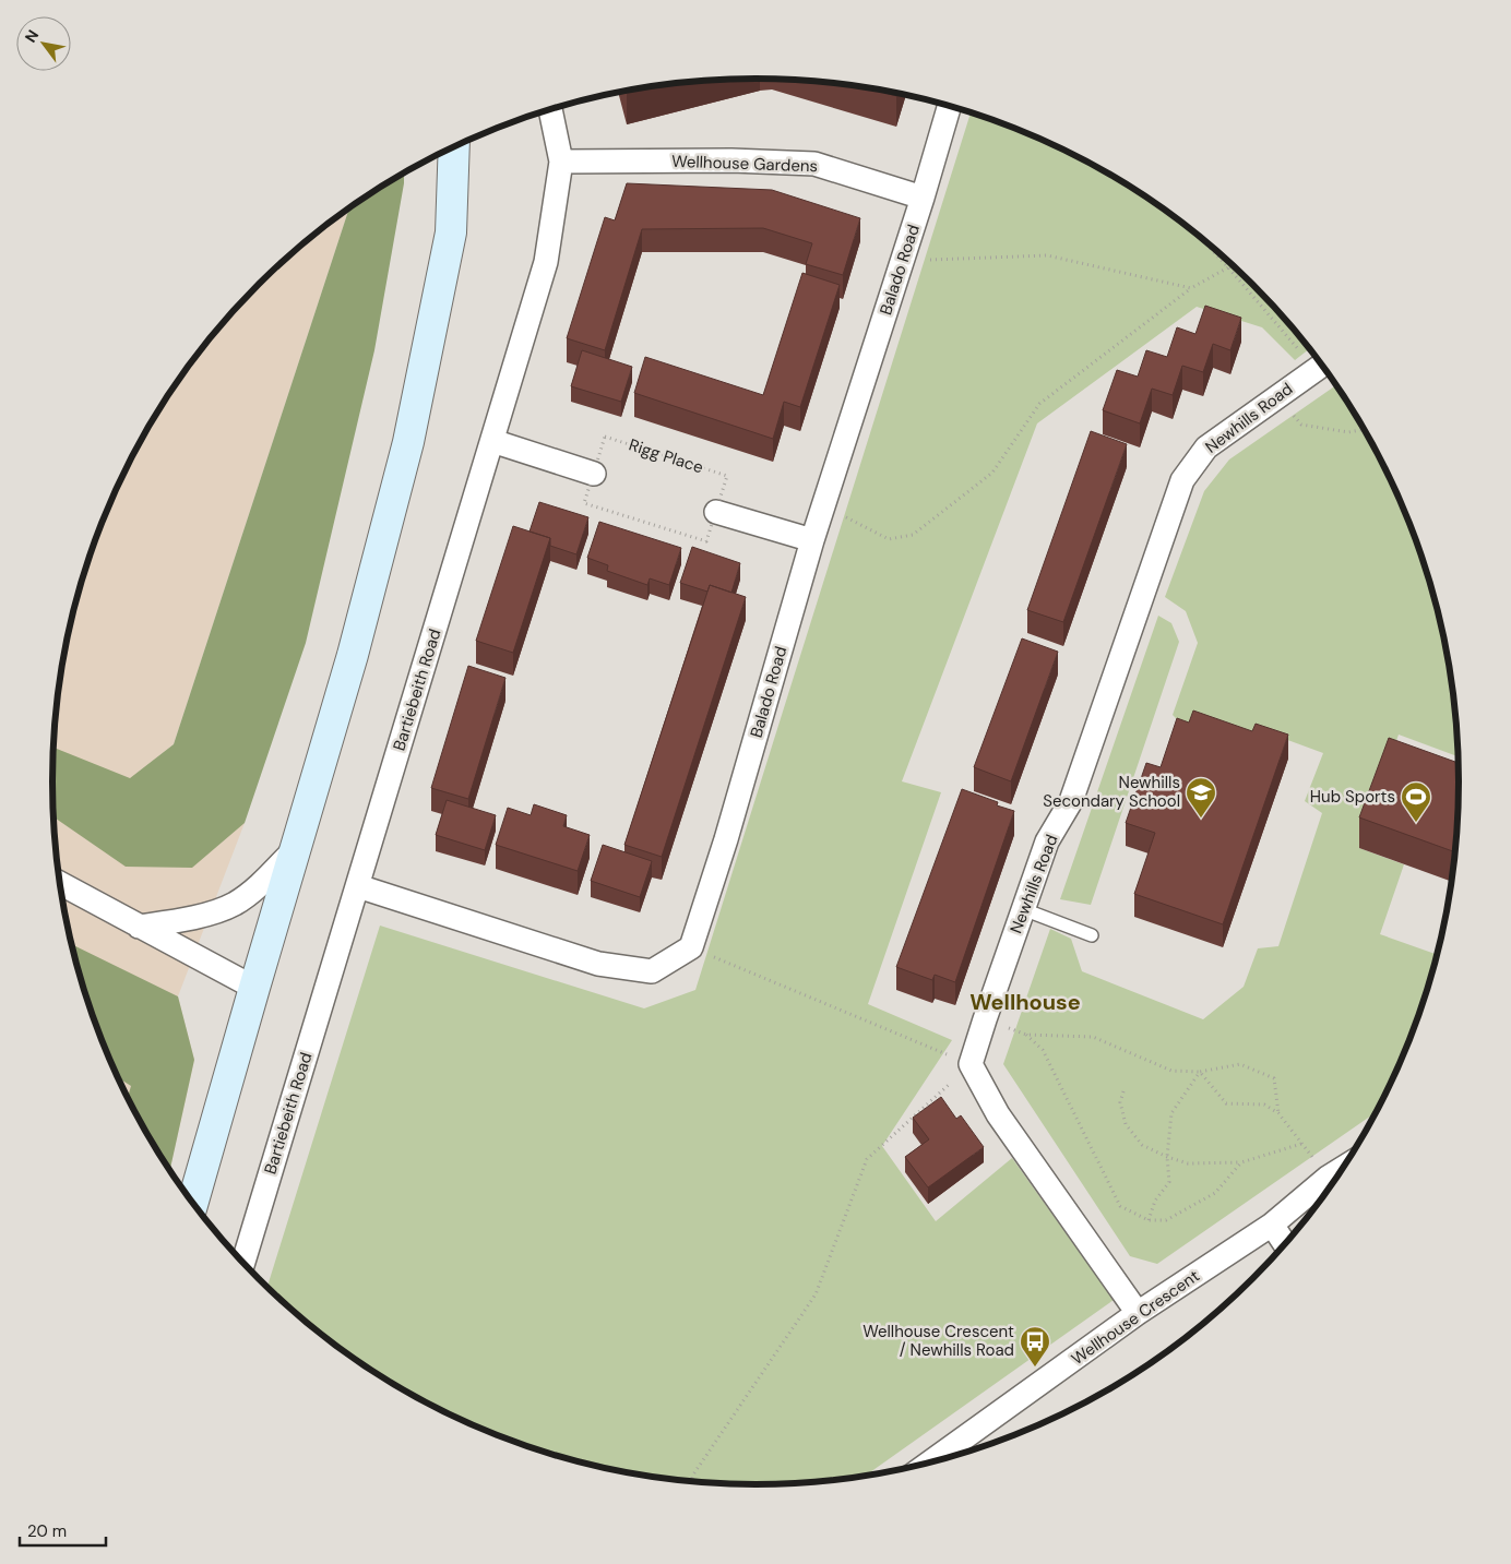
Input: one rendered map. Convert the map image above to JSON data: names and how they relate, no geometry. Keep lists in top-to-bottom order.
{
  "streets": {
    "street": [
      "Wellhouse Gardens",
      "Balado Road",
      "Newhills Road",
      "Bartiebeith Road",
      "Wellhouse Crescent"
    ],
    "path": ["Rigg Place"]
  },
  "crossings": [
    ["Wellhouse Gardens", "Balado Road"],
    ["Wellhouse Gardens", "Bartiebeith Road"]
  ],
  "districts": ["Wellhouse"],
  "places": {
    "school or university": ["Newhills Secondary School"],
    "sports": ["Hub Sports"],
    "bus stop": ["Wellhouse Crescent / Newhills Road"]
  },
  "scale_bar": "20 m",
  "north": "top left"
}
